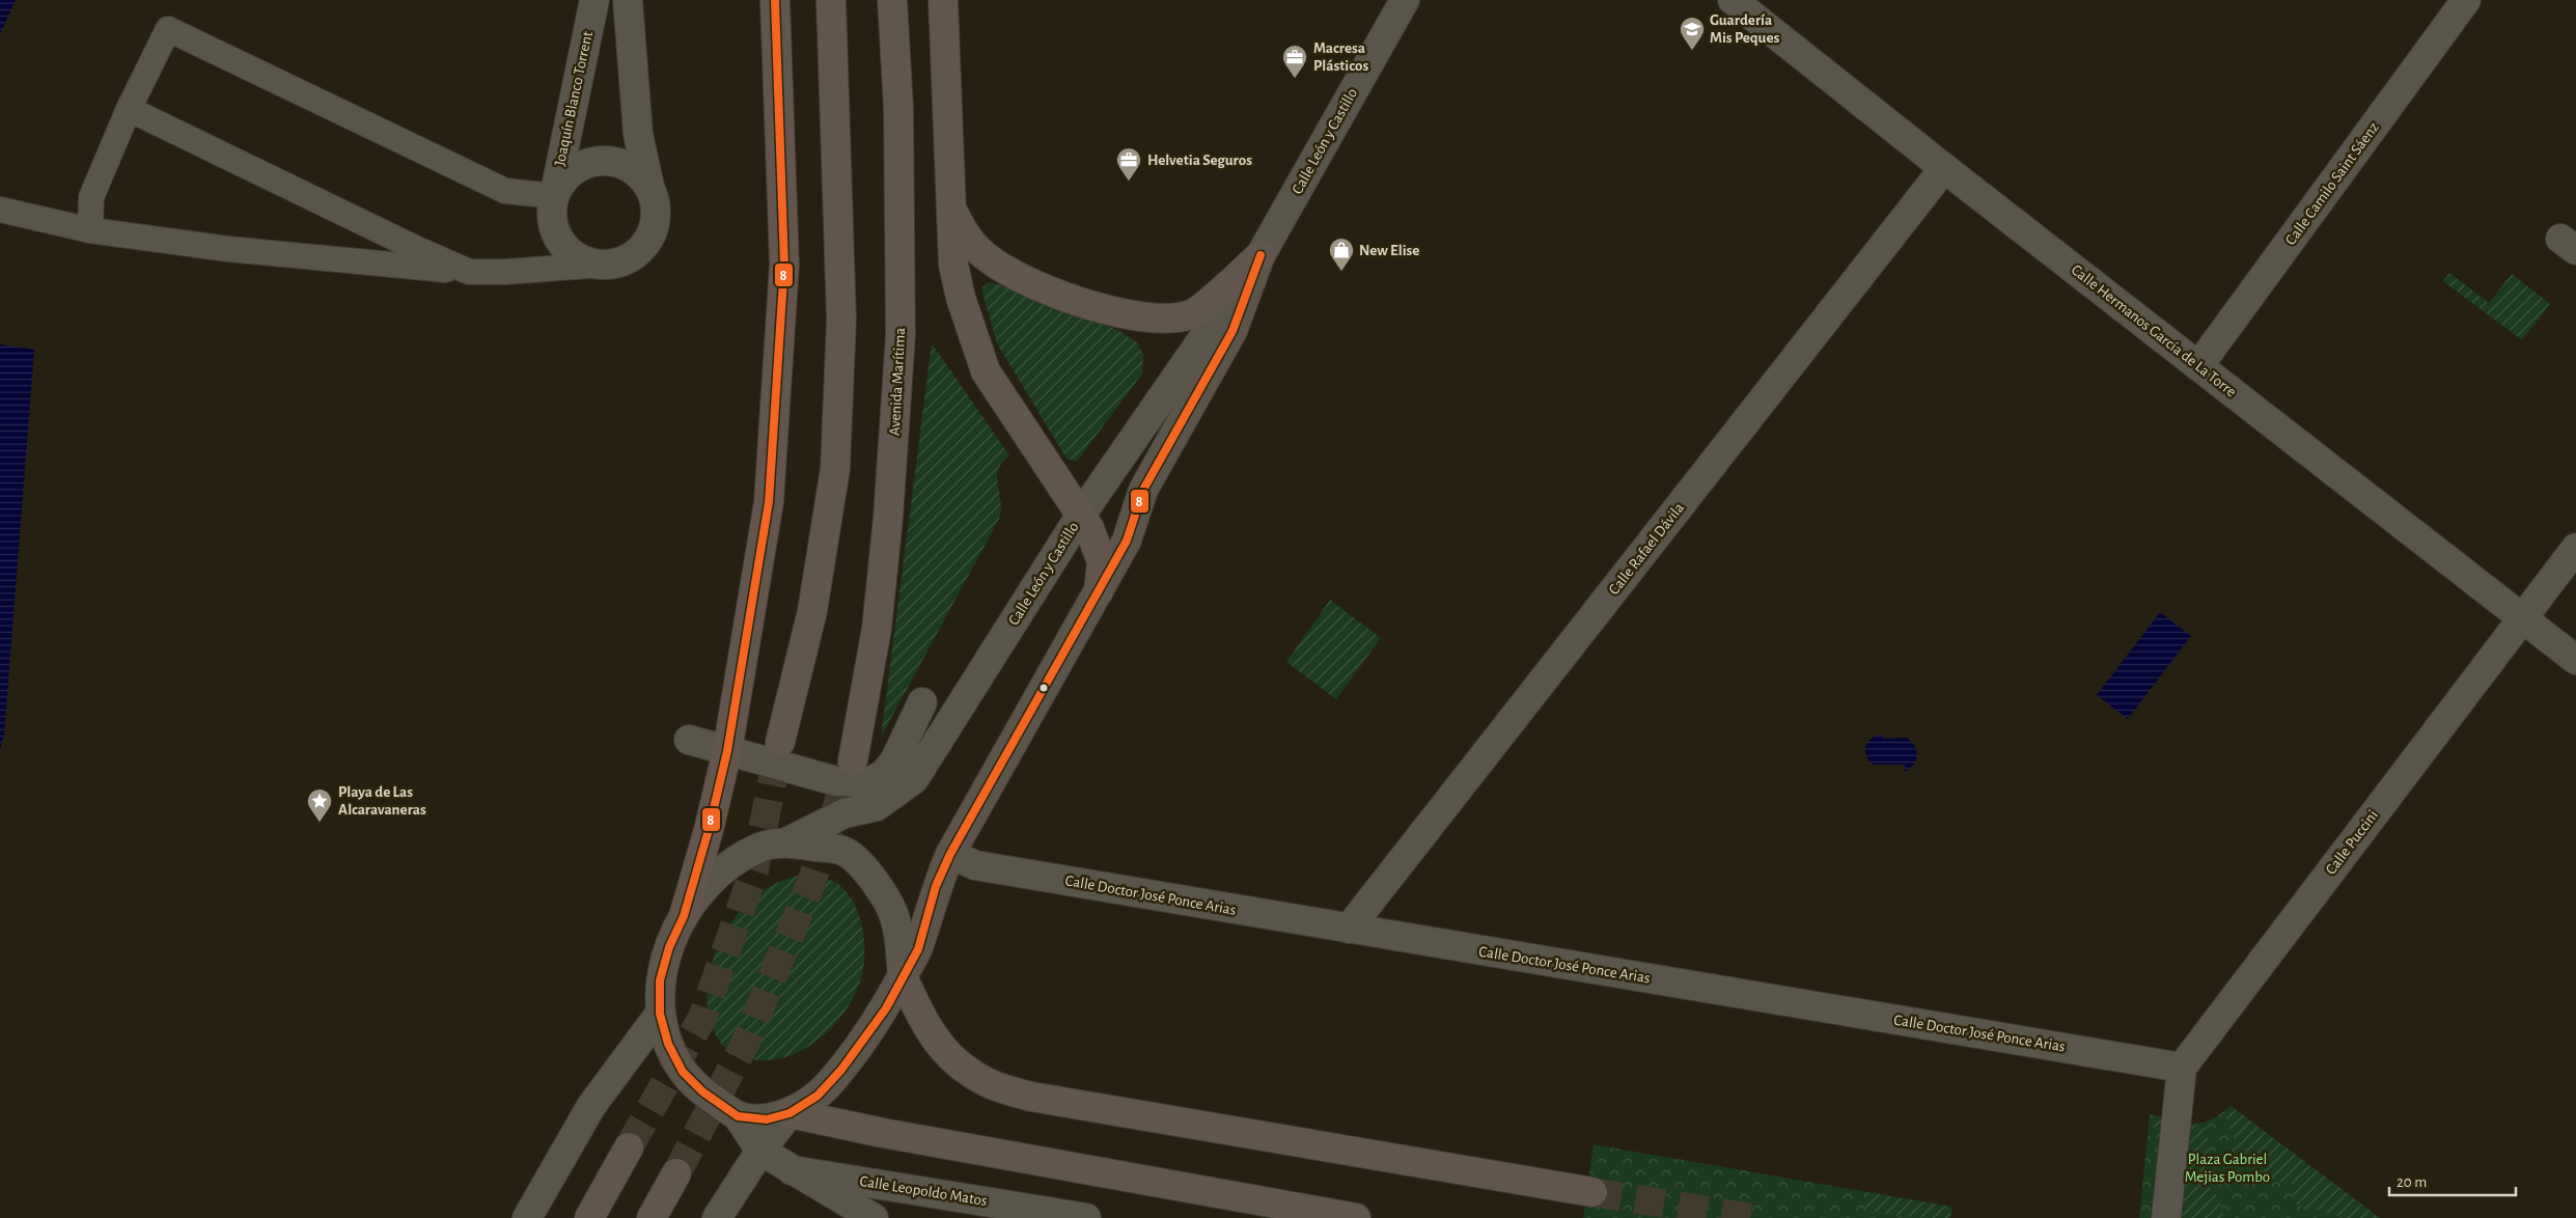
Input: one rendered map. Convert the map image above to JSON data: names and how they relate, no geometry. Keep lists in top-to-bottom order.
{
  "streets": {
    "highway": ["Avenida Marítima"],
    "street": [
      "Joaquín Blanco Torrent",
      "Calle León y Castillo",
      "Calle Camilo Saint Sáenz",
      "Calle Hermanos García de La Torre",
      "Calle Rafael Dávila",
      "Calle Puccini",
      "Calle Doctor José Ponce Arias",
      "Calle Leopoldo Matos"
    ]
  },
  "crossings": [
    ["Calle León y Castillo", "Calle Doctor José Ponce Arias"],
    ["Calle Camilo Saint Sáenz", "Calle Hermanos García de La Torre"],
    ["Calle Hermanos García de La Torre", "Calle Rafael Dávila"],
    ["Calle Hermanos García de La Torre", "Calle Puccini"],
    ["Calle Rafael Dávila", "Calle Doctor José Ponce Arias"],
    ["Calle Puccini", "Calle Doctor José Ponce Arias"]
  ],
  "parks": ["Plaza Gabriel Mejias Pombo"],
  "places": {
    "school or university": ["Guardería Mis Peques"],
    "office": ["Macresa Plásticos", "Helvetia Seguros"],
    "shop": ["New Elise"],
    "place": ["Playa de Las Alcaravaneras"]
  },
  "lines": ["transit line 8"],
  "scale_bar": "20 m"
}
